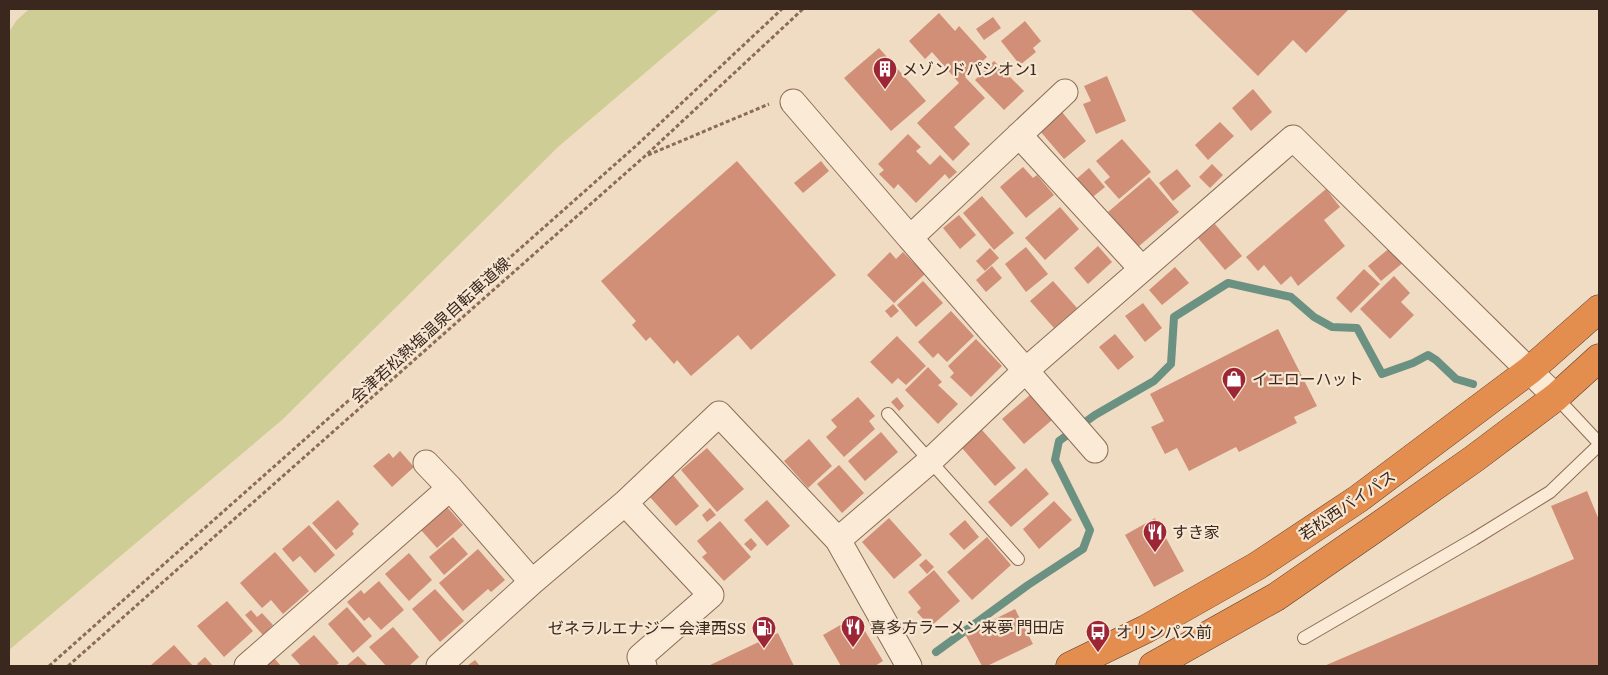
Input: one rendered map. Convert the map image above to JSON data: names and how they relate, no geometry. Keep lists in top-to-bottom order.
{
  "streets": {
    "highway": ["若松西バイパス"],
    "path": ["会津若松熱塩温泉自転車道線"]
  },
  "places": {
    "building": ["メゾンドパシオン1"],
    "shop": ["イエローハット"],
    "restaurant": ["すき家", "喜多方ラーメン来夢 門田店"],
    "fuel station": ["ゼネラルエナジー 会津西SS"],
    "bus stop": ["オリンパス前"]
  }
}
